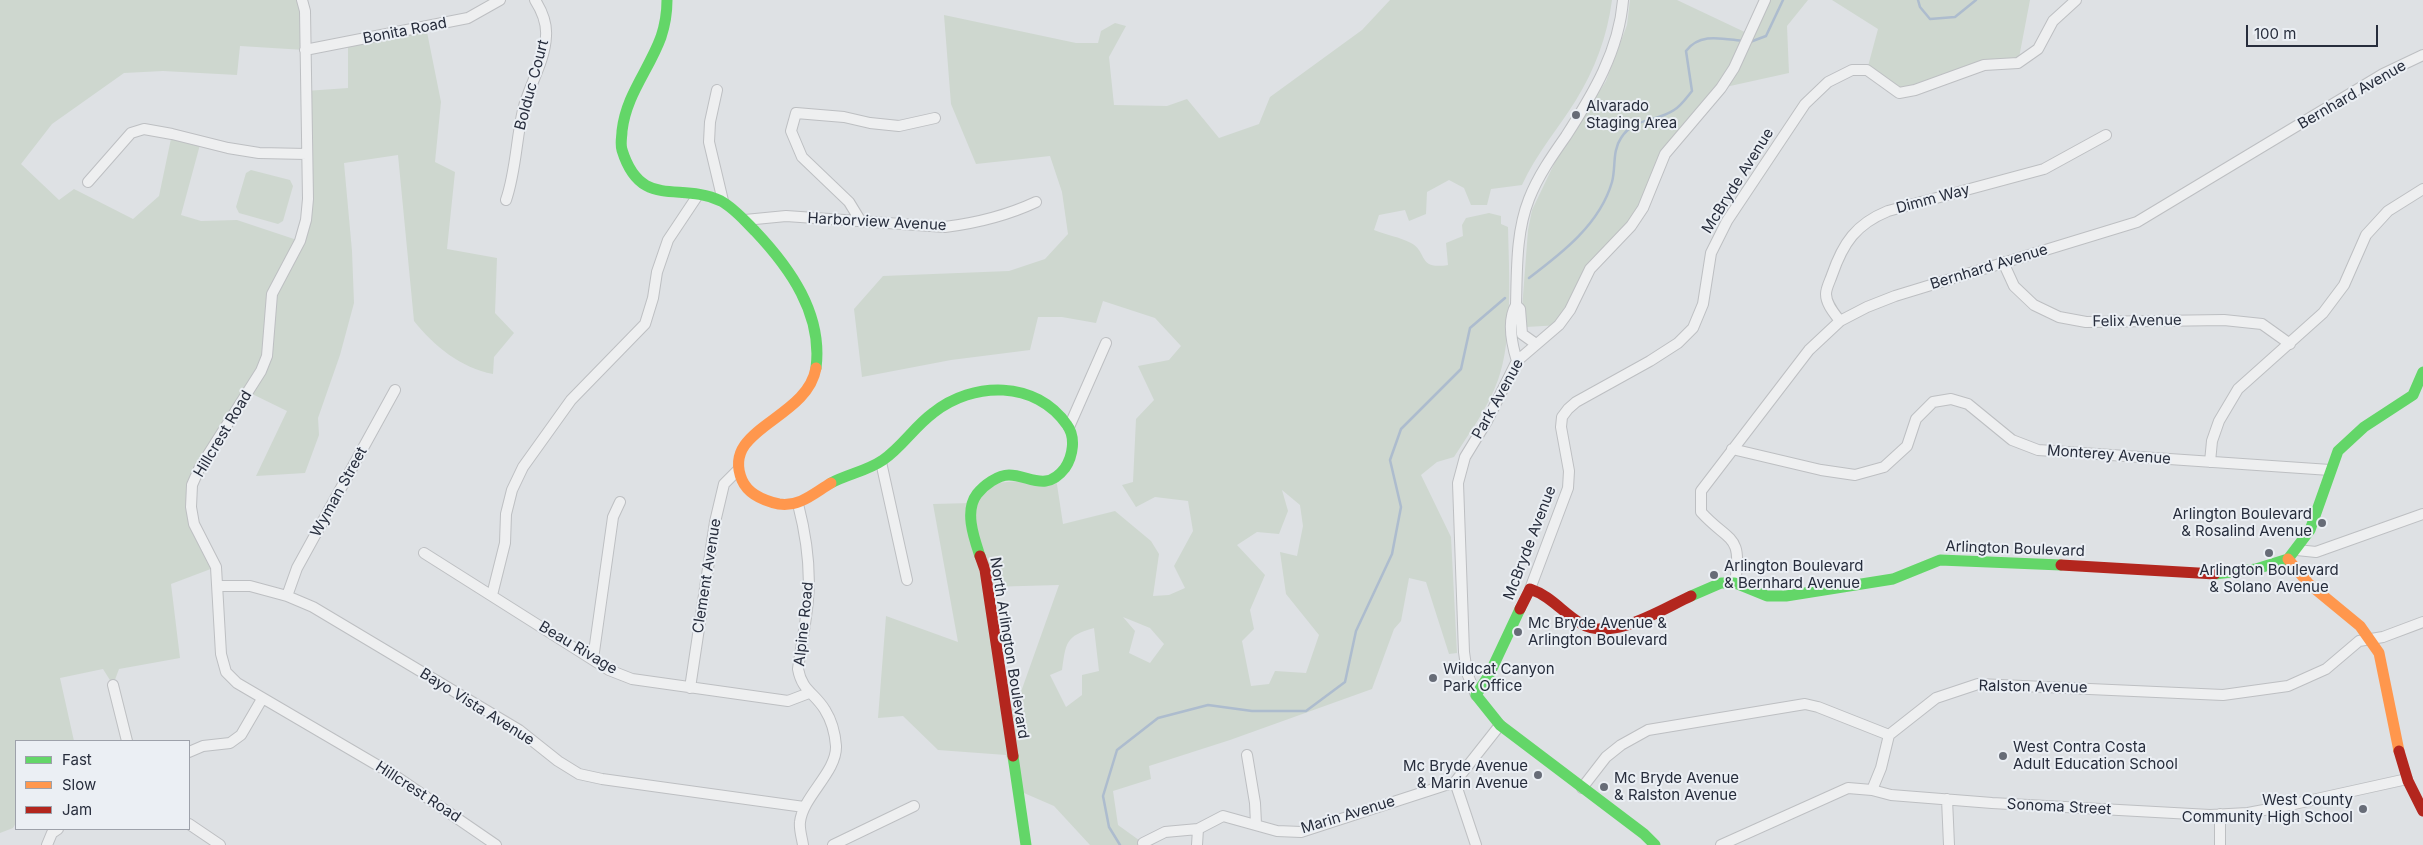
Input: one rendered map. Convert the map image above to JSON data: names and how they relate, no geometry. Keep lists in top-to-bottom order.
{
  "streets": {
    "street": [
      "Bonita Road",
      "Bolduc Court",
      "Bernhard Avenue",
      "McBryde Avenue",
      "Dimm Way",
      "Harborview Avenue",
      "Felix Avenue",
      "Park Avenue",
      "Hillcrest Road",
      "Monterey Avenue",
      "Wyman Street",
      "Arlington Boulevard",
      "Clement Avenue",
      "Alpine Road",
      "Beau Rivage",
      "North Arlington Boulevard",
      "Ralston Avenue",
      "Bayo Vista Avenue",
      "Sonoma Street",
      "Marin Avenue"
    ]
  },
  "crossings": [
    ["Bonita Road", "Hillcrest Road"],
    ["Bernhard Avenue", "Dimm Way"],
    ["Bernhard Avenue", "Felix Avenue"],
    ["Bernhard Avenue", "Monterey Avenue"],
    ["Bernhard Avenue", "Arlington Boulevard"],
    ["McBryde Avenue", "Park Avenue"],
    ["Hillcrest Road", "Bayo Vista Avenue"],
    ["Monterey Avenue", "Arlington Boulevard"],
    ["Wyman Street", "Bayo Vista Avenue"],
    ["Clement Avenue", "Beau Rivage"],
    ["Alpine Road", "Beau Rivage"],
    ["Alpine Road", "Bayo Vista Avenue"]
  ],
  "places": [
    "Alvarado Staging Area",
    "Arlington Boulevard & Rosalind Avenue",
    "Arlington Boulevard & Solano Avenue",
    "Arlington Boulevard & Bernhard Avenue",
    "Mc Bryde Avenue & Arlington Boulevard",
    "Wildcat Canyon Park Office",
    "West Contra Costa Adult Education School",
    "Mc Bryde Avenue & Marin Avenue",
    "Mc Bryde Avenue & Ralston Avenue",
    "West County Community High School"
  ],
  "legend": ["Fast", "Slow", "Jam"],
  "scale_bar": "100 m"
}
